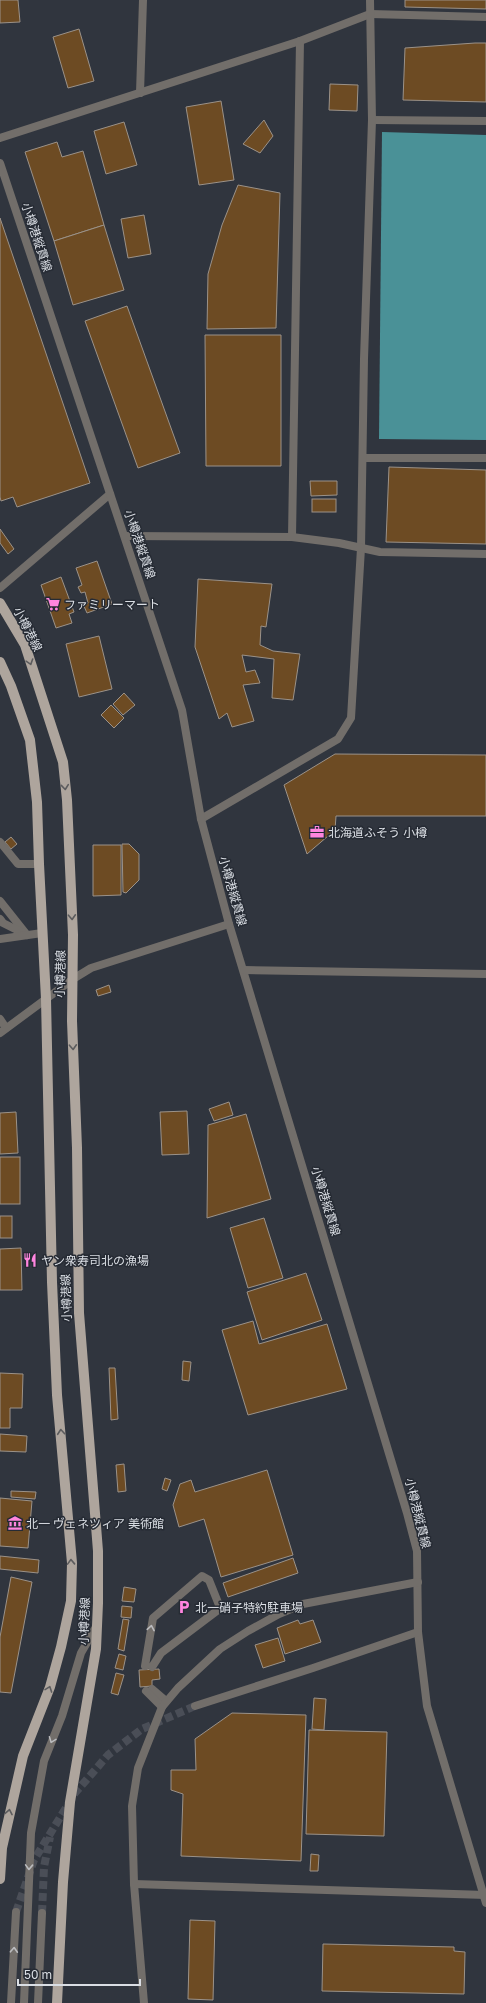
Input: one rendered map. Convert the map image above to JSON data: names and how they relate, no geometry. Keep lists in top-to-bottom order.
{
  "streets": {
    "main road": ["小樽港線"],
    "street": ["小樽港縦貫線"]
  },
  "places": {
    "supermarket": ["ファミリーマート"],
    "office": ["北海道ふそう 小樽"],
    "restaurant": ["ヤン衆寿司北の漁場"],
    "museum": ["北一 ヴェネツィア 美術館"],
    "parking": ["北一硝子特約駐車場"]
  },
  "scale_bar": "50 m"
}
